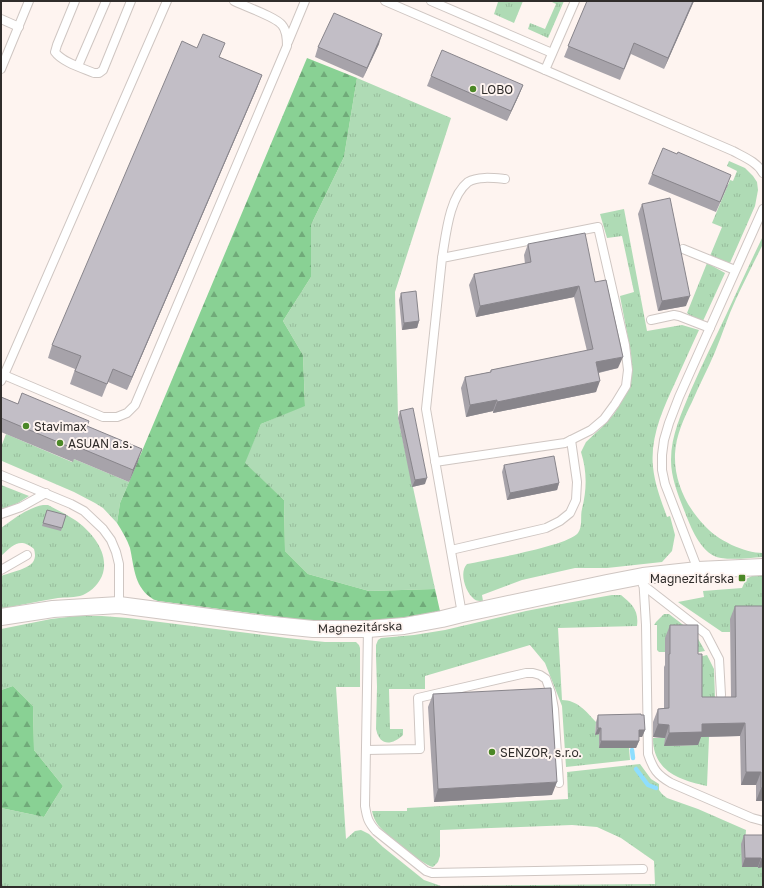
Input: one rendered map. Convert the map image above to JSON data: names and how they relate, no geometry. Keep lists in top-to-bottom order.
{
  "streets": {
    "street": ["Magnezitárska"]
  },
  "places": {
    "other": [
      "LOBO",
      "Stavimax",
      "ASUAN a.s.",
      "SENZOR, s.r.o."
    ],
    "transit": ["Magnezitárska"]
  }
}
